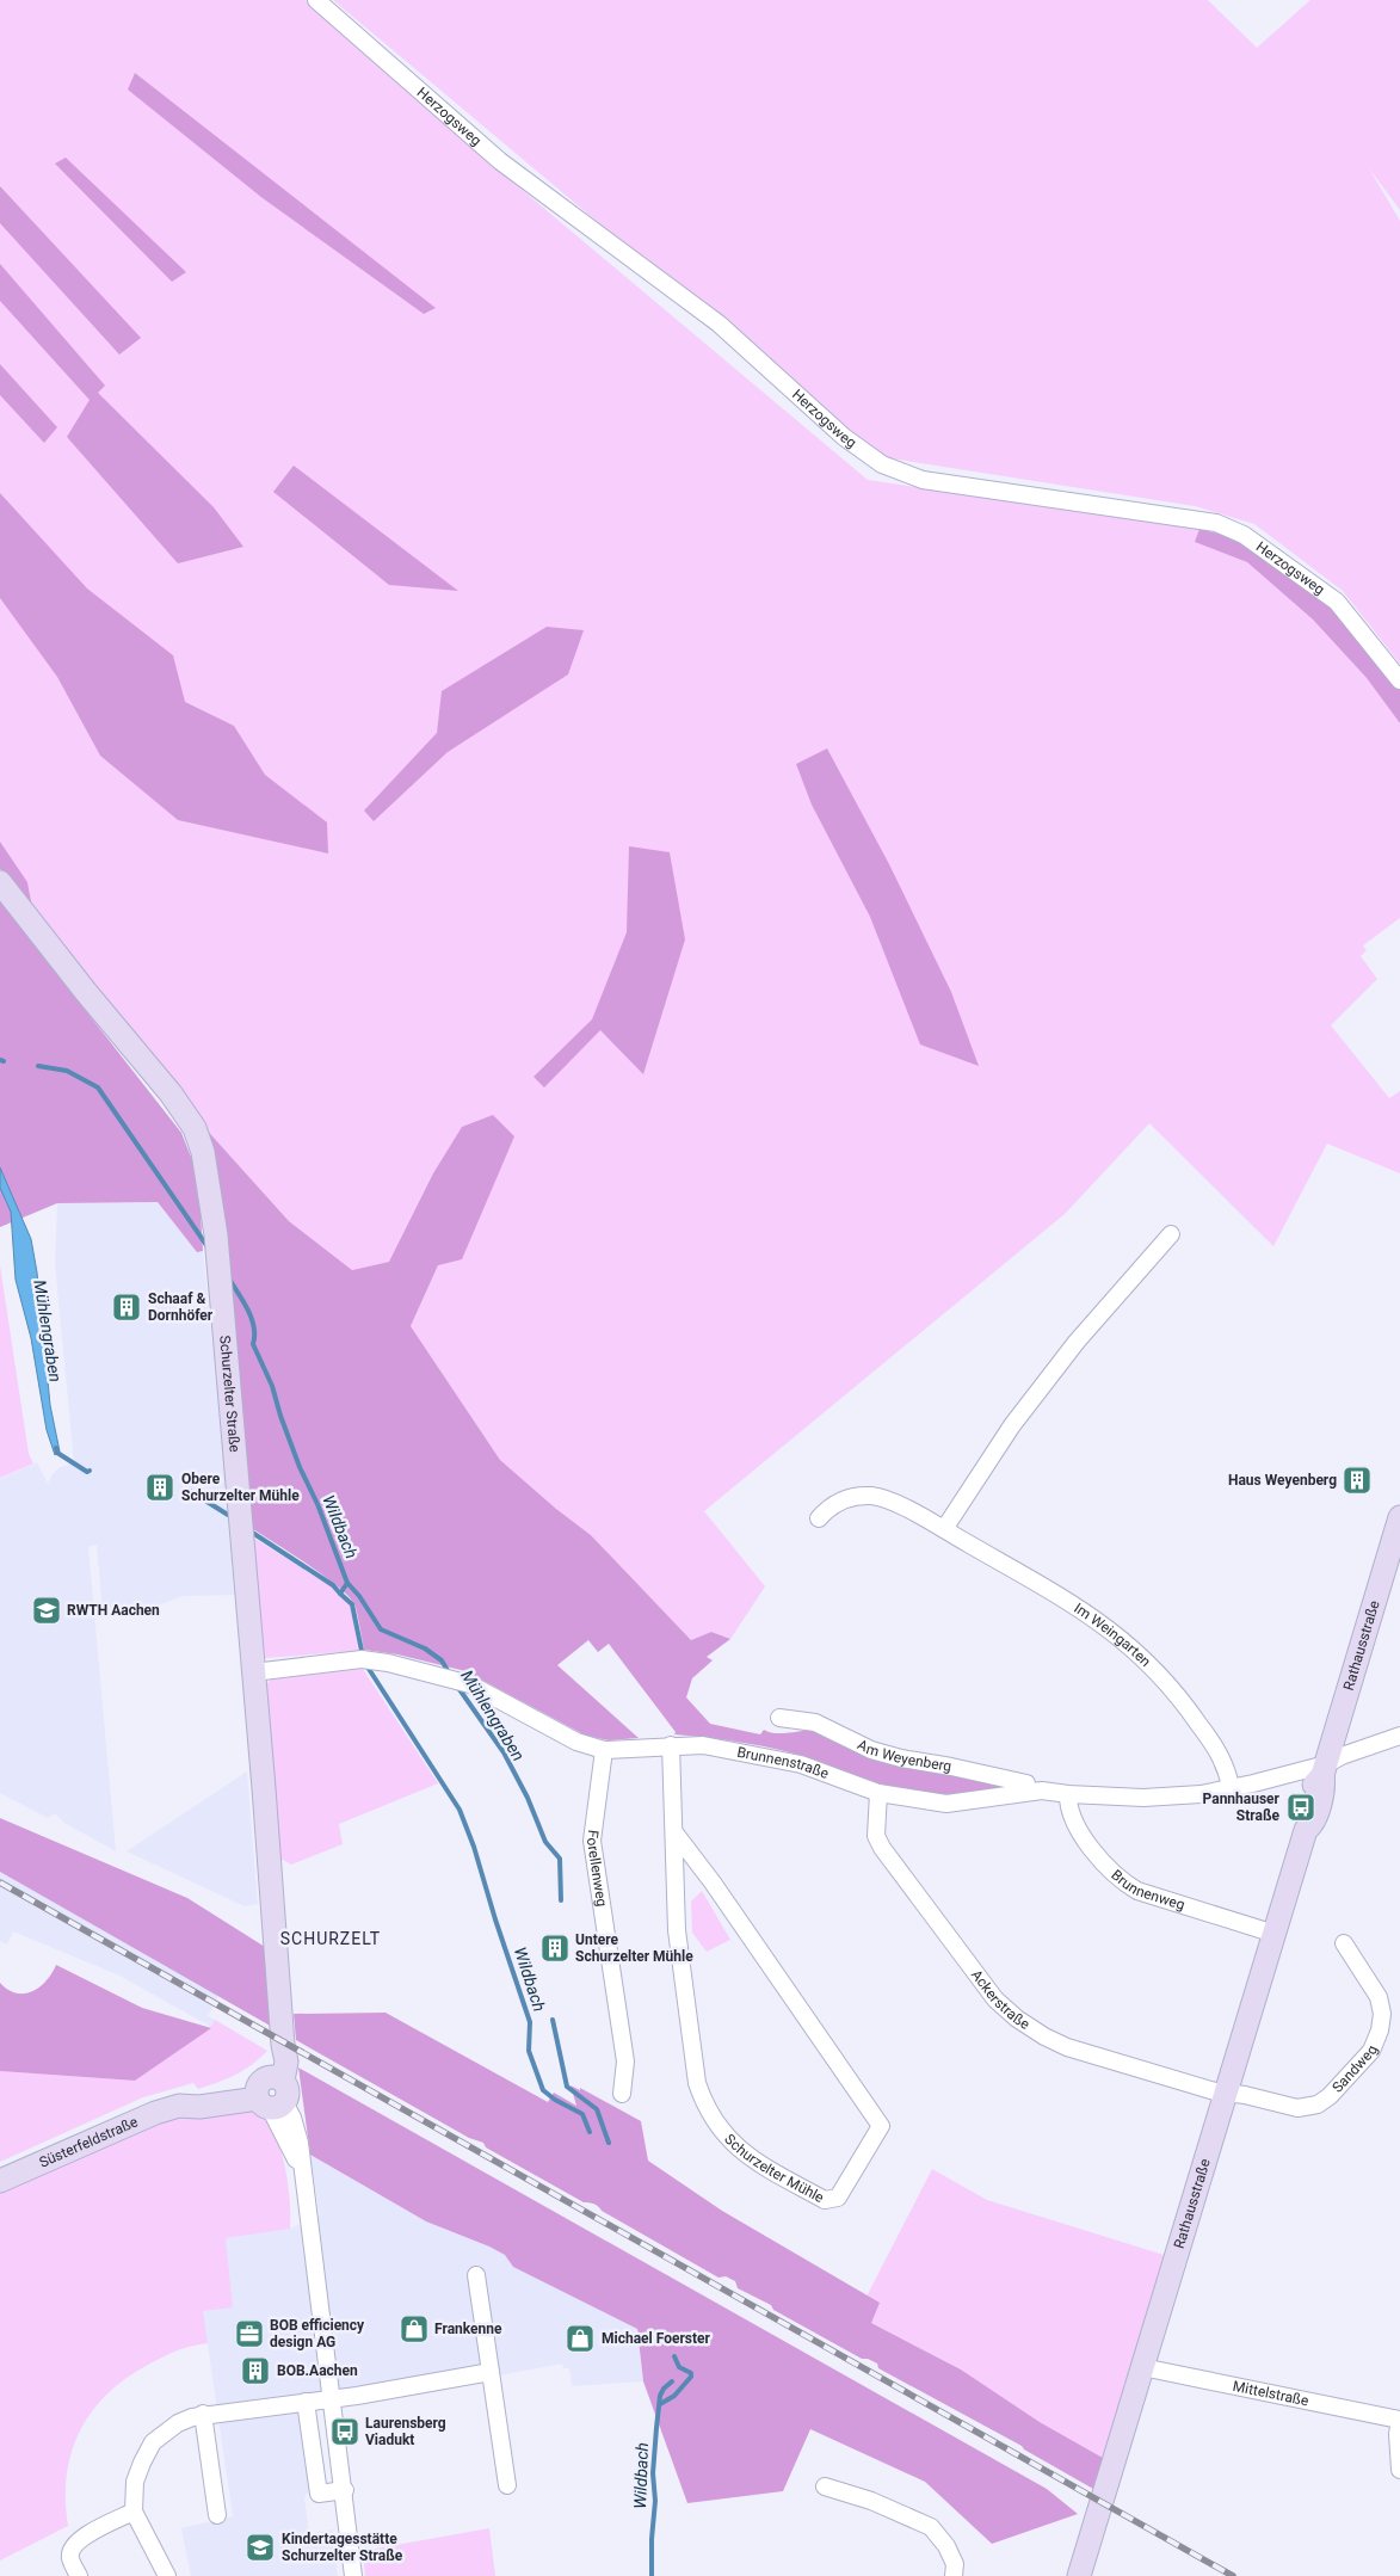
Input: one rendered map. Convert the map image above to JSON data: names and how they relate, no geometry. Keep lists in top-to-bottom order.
{
  "streets": {
    "street": [
      "Herzogsweg",
      "Schurzelter Straße",
      "Im Weingarten",
      "Rathausstraße",
      "Am Weyenberg",
      "Brunnenstraße",
      "Forellenweg",
      "Brunnenweg",
      "Ackerstraße",
      "Sandweg",
      "Süsterfeldstraße",
      "Schurzelter Mühle",
      "Mittelstraße"
    ]
  },
  "crossings": [
    ["Schurzelter Straße", "Brunnenstraße"],
    ["Schurzelter Straße", "Süsterfeldstraße"],
    ["Im Weingarten", "Brunnenstraße"],
    ["Rathausstraße", "Brunnenstraße"],
    ["Rathausstraße", "Brunnenweg"],
    ["Rathausstraße", "Ackerstraße"],
    ["Rathausstraße", "Sandweg"],
    ["Rathausstraße", "Mittelstraße"],
    ["Am Weyenberg", "Brunnenstraße"],
    ["Brunnenstraße", "Forellenweg"],
    ["Brunnenstraße", "Brunnenweg"],
    ["Brunnenstraße", "Ackerstraße"],
    ["Brunnenstraße", "Schurzelter Mühle"],
    ["Ackerstraße", "Sandweg"]
  ],
  "districts": ["SCHURZELT"],
  "water": ["Mühlengraben", "Wildbach"],
  "places": {
    "building": [
      "Schaaf & Dornhöfer",
      "Haus Weyenberg",
      "Obere Schurzelter Mühle",
      "Untere Schurzelter Mühle",
      "BOB.Aachen"
    ],
    "school or university": ["RWTH Aachen", "Kindertagesstätte Schurzelter Straße"],
    "bus stop": ["Pannhauser Straße", "Laurensberg Viadukt"],
    "shop": ["Frankenne", "Michael Foerster"],
    "office": ["BOB efficiency design AG"]
  }
}
